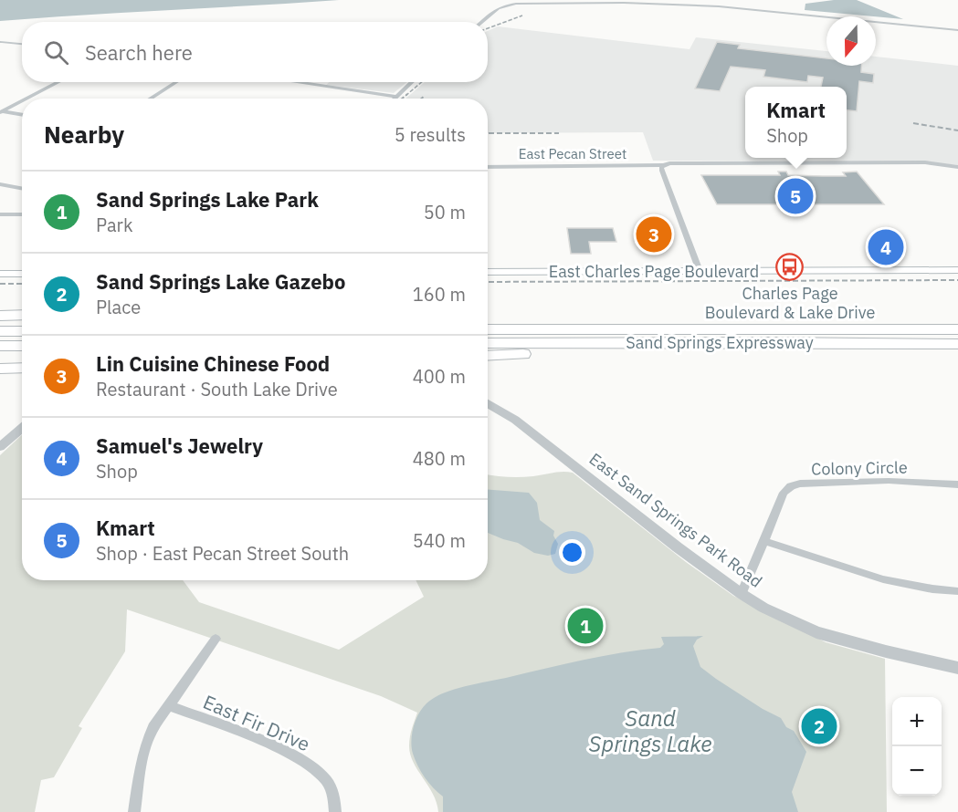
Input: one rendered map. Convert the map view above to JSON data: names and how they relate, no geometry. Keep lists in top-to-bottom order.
{
  "streets": {
    "highway": ["Sand Springs Expressway"],
    "main road": ["East Charles Page Boulevard"],
    "street": [
      "East Pecan Street",
      "Colony Circle",
      "East Sand Springs Park Road",
      "East Fir Drive"
    ]
  },
  "crossings": [
    ["Colony Circle", "East Sand Springs Park Road"]
  ],
  "water": ["Sand Springs Lake"],
  "places": {
    "bus stop": ["Charles Page Boulevard & Lake Drive"]
  },
  "north": "bottom",
  "page": {
    "search": "Search here",
    "popup": ["Kmart", "Shop"],
    "heading": ["Nearby", "5 results"],
    "list": [
      {
        "mark": "1",
        "name": "Sand Springs Lake Park",
        "note": "Park",
        "value": "50 m"
      },
      {
        "mark": "2",
        "name": "Sand Springs Lake Gazebo",
        "note": "Place",
        "value": "160 m"
      },
      {
        "mark": "3",
        "name": "Lin Cuisine Chinese Food",
        "note": "Restaurant · South Lake Drive",
        "value": "400 m"
      },
      {
        "mark": "4",
        "name": "Samuel's Jewelry",
        "note": "Shop",
        "value": "480 m"
      },
      {
        "mark": "5",
        "name": "Kmart",
        "note": "Shop · East Pecan Street South",
        "value": "540 m"
      }
    ],
    "pins": [
      "5",
      "3",
      "4",
      "1",
      "2"
    ],
    "map_buttons": ["+", "−"]
  }
}
